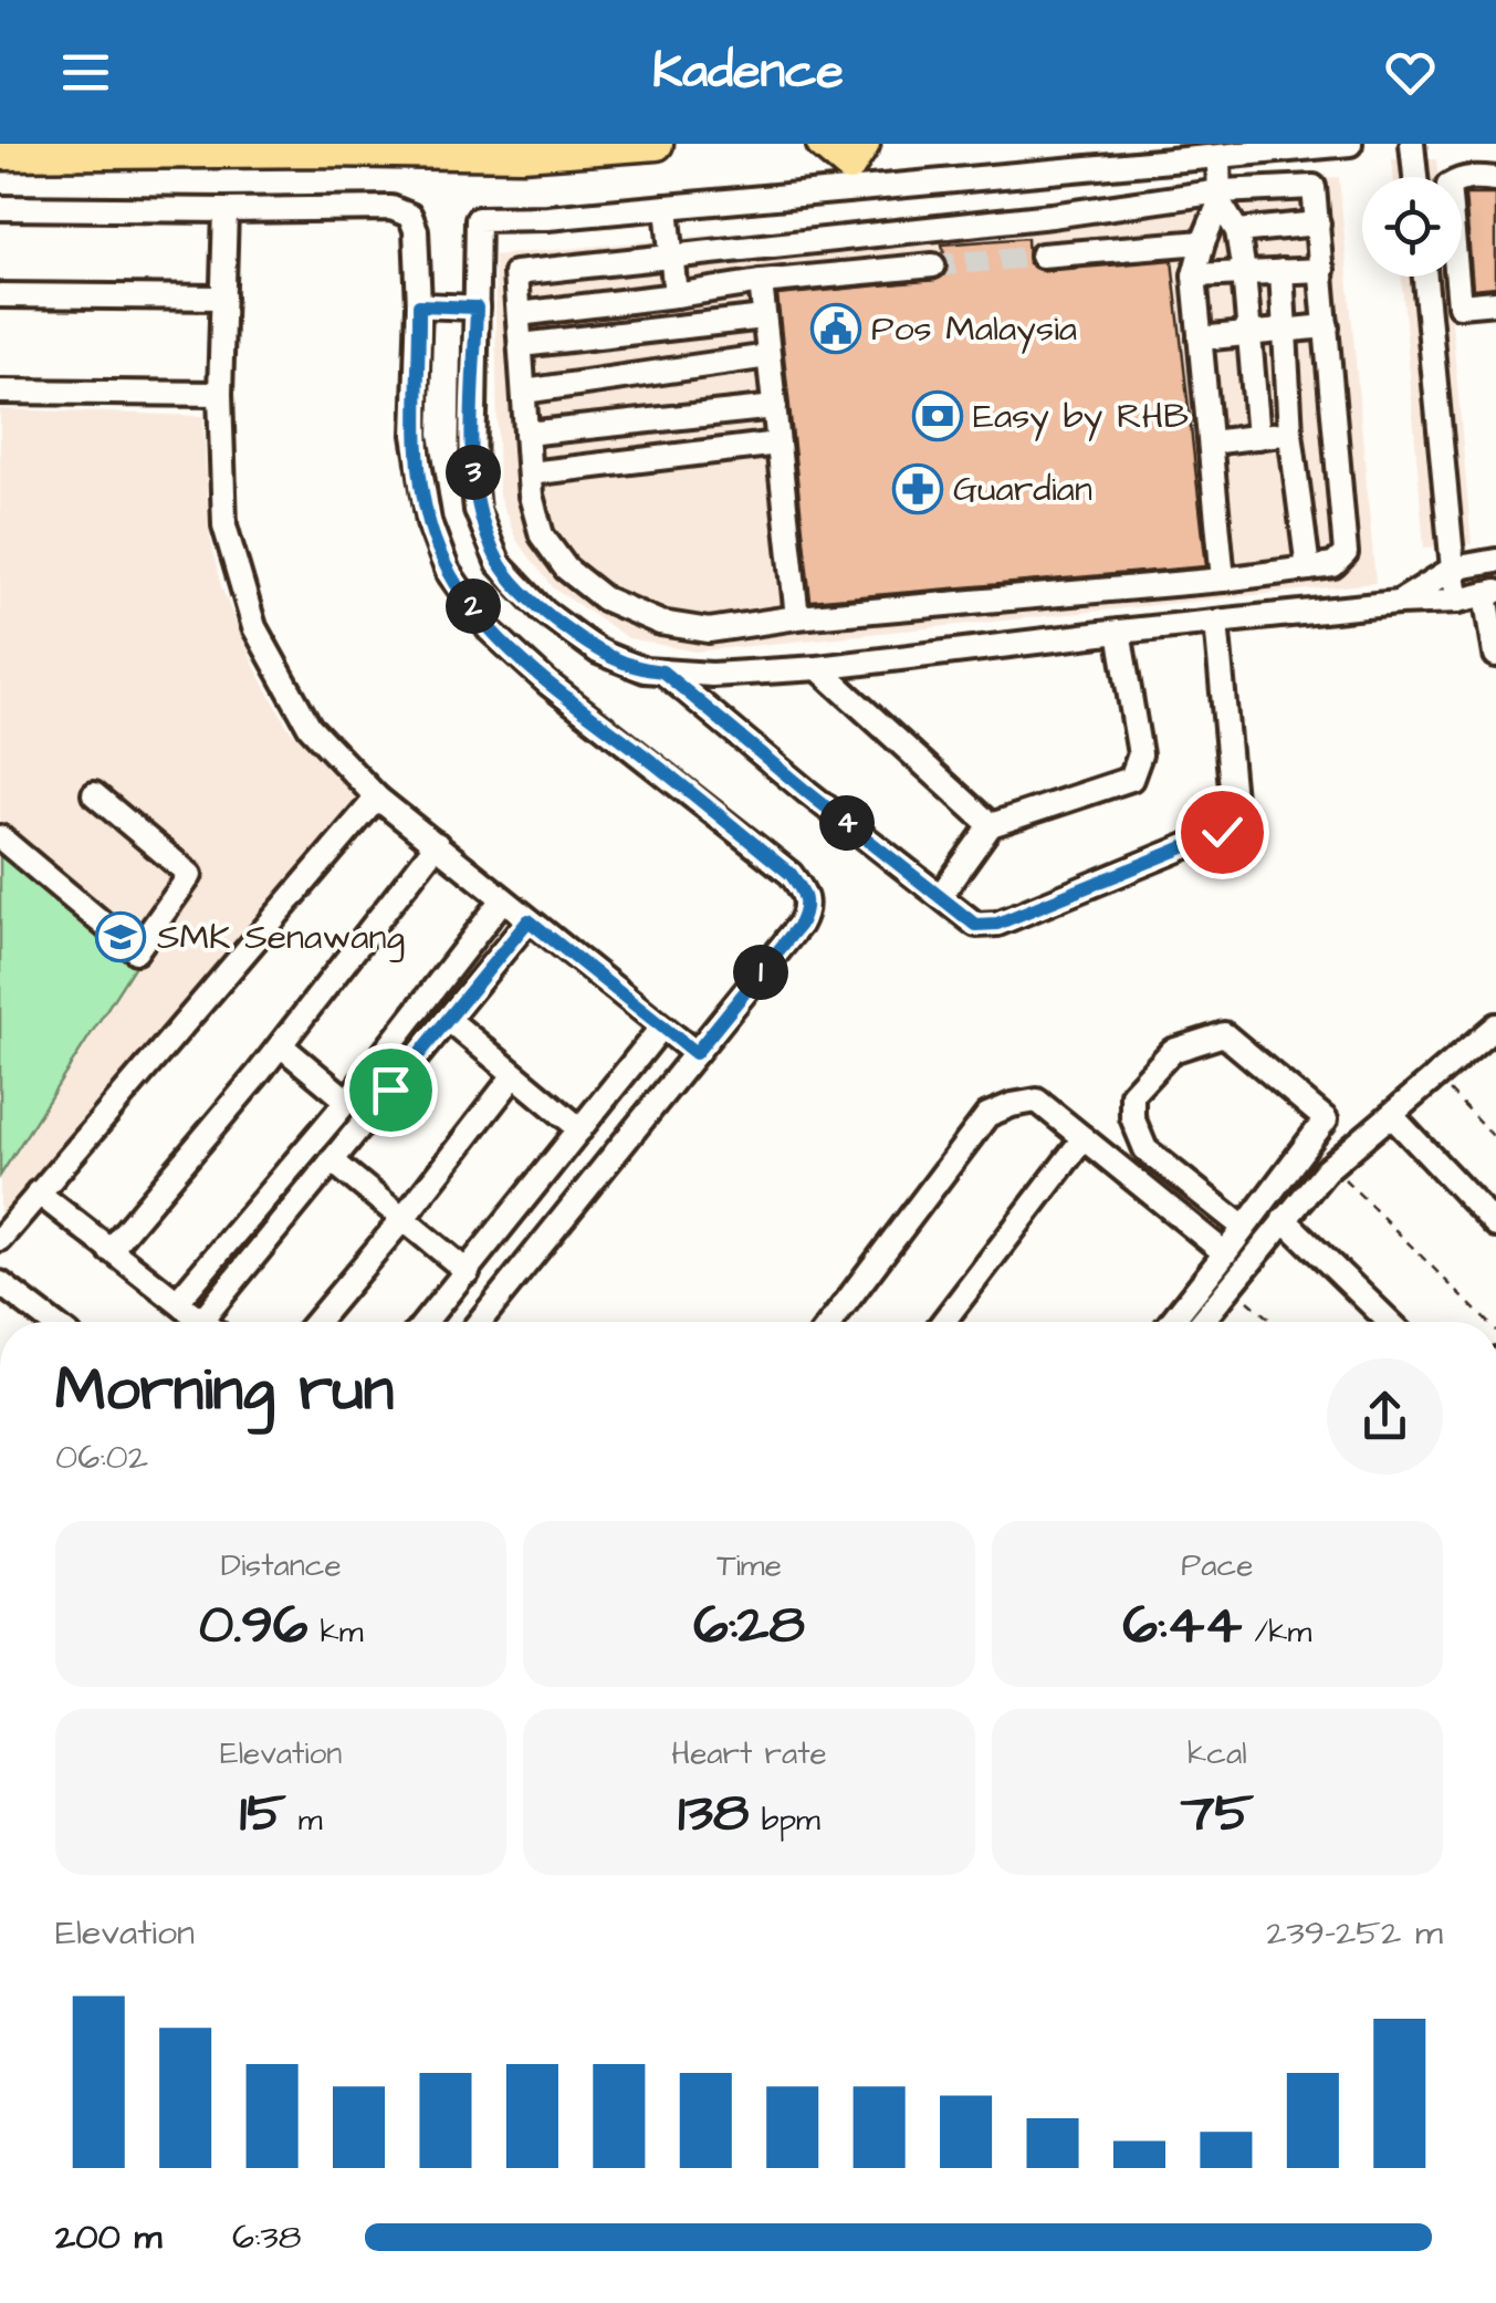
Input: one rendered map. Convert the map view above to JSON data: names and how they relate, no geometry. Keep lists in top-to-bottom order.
{
  "places": {
    "public building": ["Pos Malaysia"],
    "bank": ["Easy by RHB"],
    "pharmacy": ["Guardian"],
    "school or university": ["SMK Senawang"]
  },
  "page": {
    "header": "Kadence",
    "pins": [
      "3",
      "2",
      "4",
      "1"
    ],
    "heading": ["Morning run", "06:02"],
    "stats": [
      ["Distance", "0.96 km"],
      ["Time", "6:28"],
      ["Pace", "6:44 /km"],
      ["Elevation", "15 m"],
      ["Heart rate", "138 bpm"],
      ["kcal", "75"]
    ],
    "chart": ["Elevation", "239–252 m"],
    "list": [
      {
        "name": "200 m",
        "note": "6:38"
      }
    ]
  }
}
